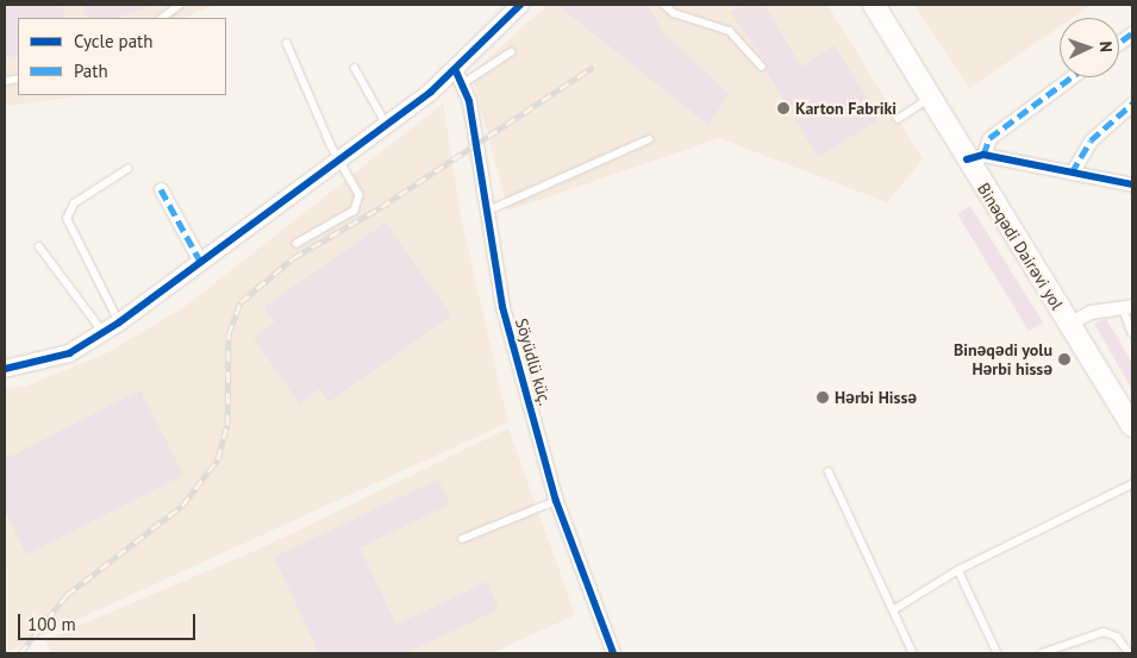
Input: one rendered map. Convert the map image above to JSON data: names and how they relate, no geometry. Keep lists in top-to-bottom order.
{
  "streets": {
    "main road": ["Binəqədi Dairəvi yol"],
    "street": ["Söyüdlü küç."]
  },
  "places": ["Karton Fabriki", "Binəqədi yolu Hərbi hissə", "Hərbi Hissə"],
  "legend": ["Cycle path", "Path"],
  "scale_bar": "100 m",
  "north": "right"
}
